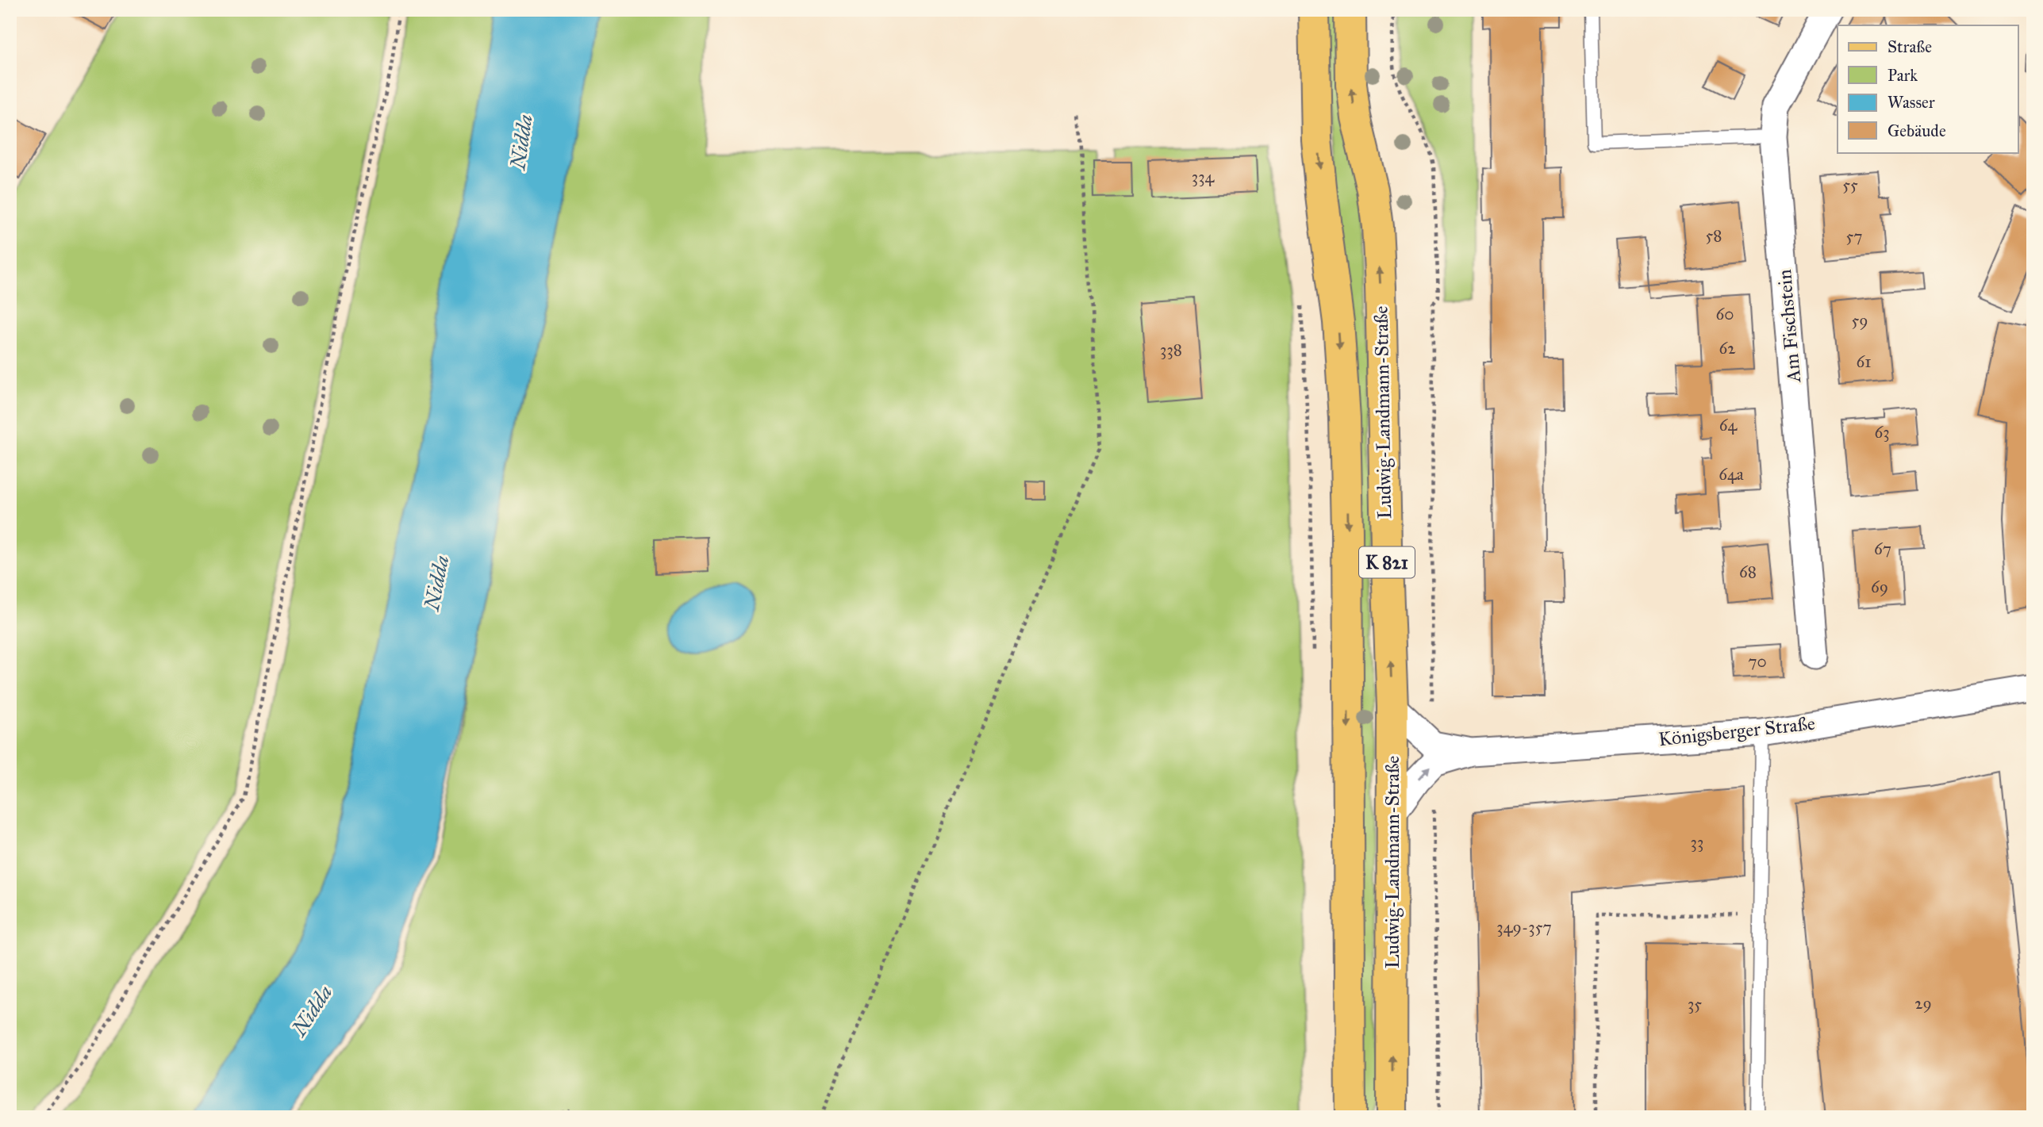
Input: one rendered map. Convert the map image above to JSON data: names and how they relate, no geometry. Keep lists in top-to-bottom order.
{
  "streets": {
    "main road": ["Ludwig-Landmann-Straße", "K 821"],
    "street": ["Am Fischstein", "Königsberger Straße"]
  },
  "crossings": [
    ["Ludwig-Landmann-Straße", "Königsberger Straße"]
  ],
  "water": ["Nidda"],
  "house_numbers": [
    "334",
    "55",
    "58",
    "57",
    "60",
    "59",
    "62",
    "338",
    "61",
    "64",
    "63",
    "64a",
    "67",
    "68",
    "69",
    "70",
    "33",
    "349-357",
    "29",
    "35"
  ],
  "legend": [
    "Straße",
    "Park",
    "Wasser",
    "Gebäude"
  ]
}
